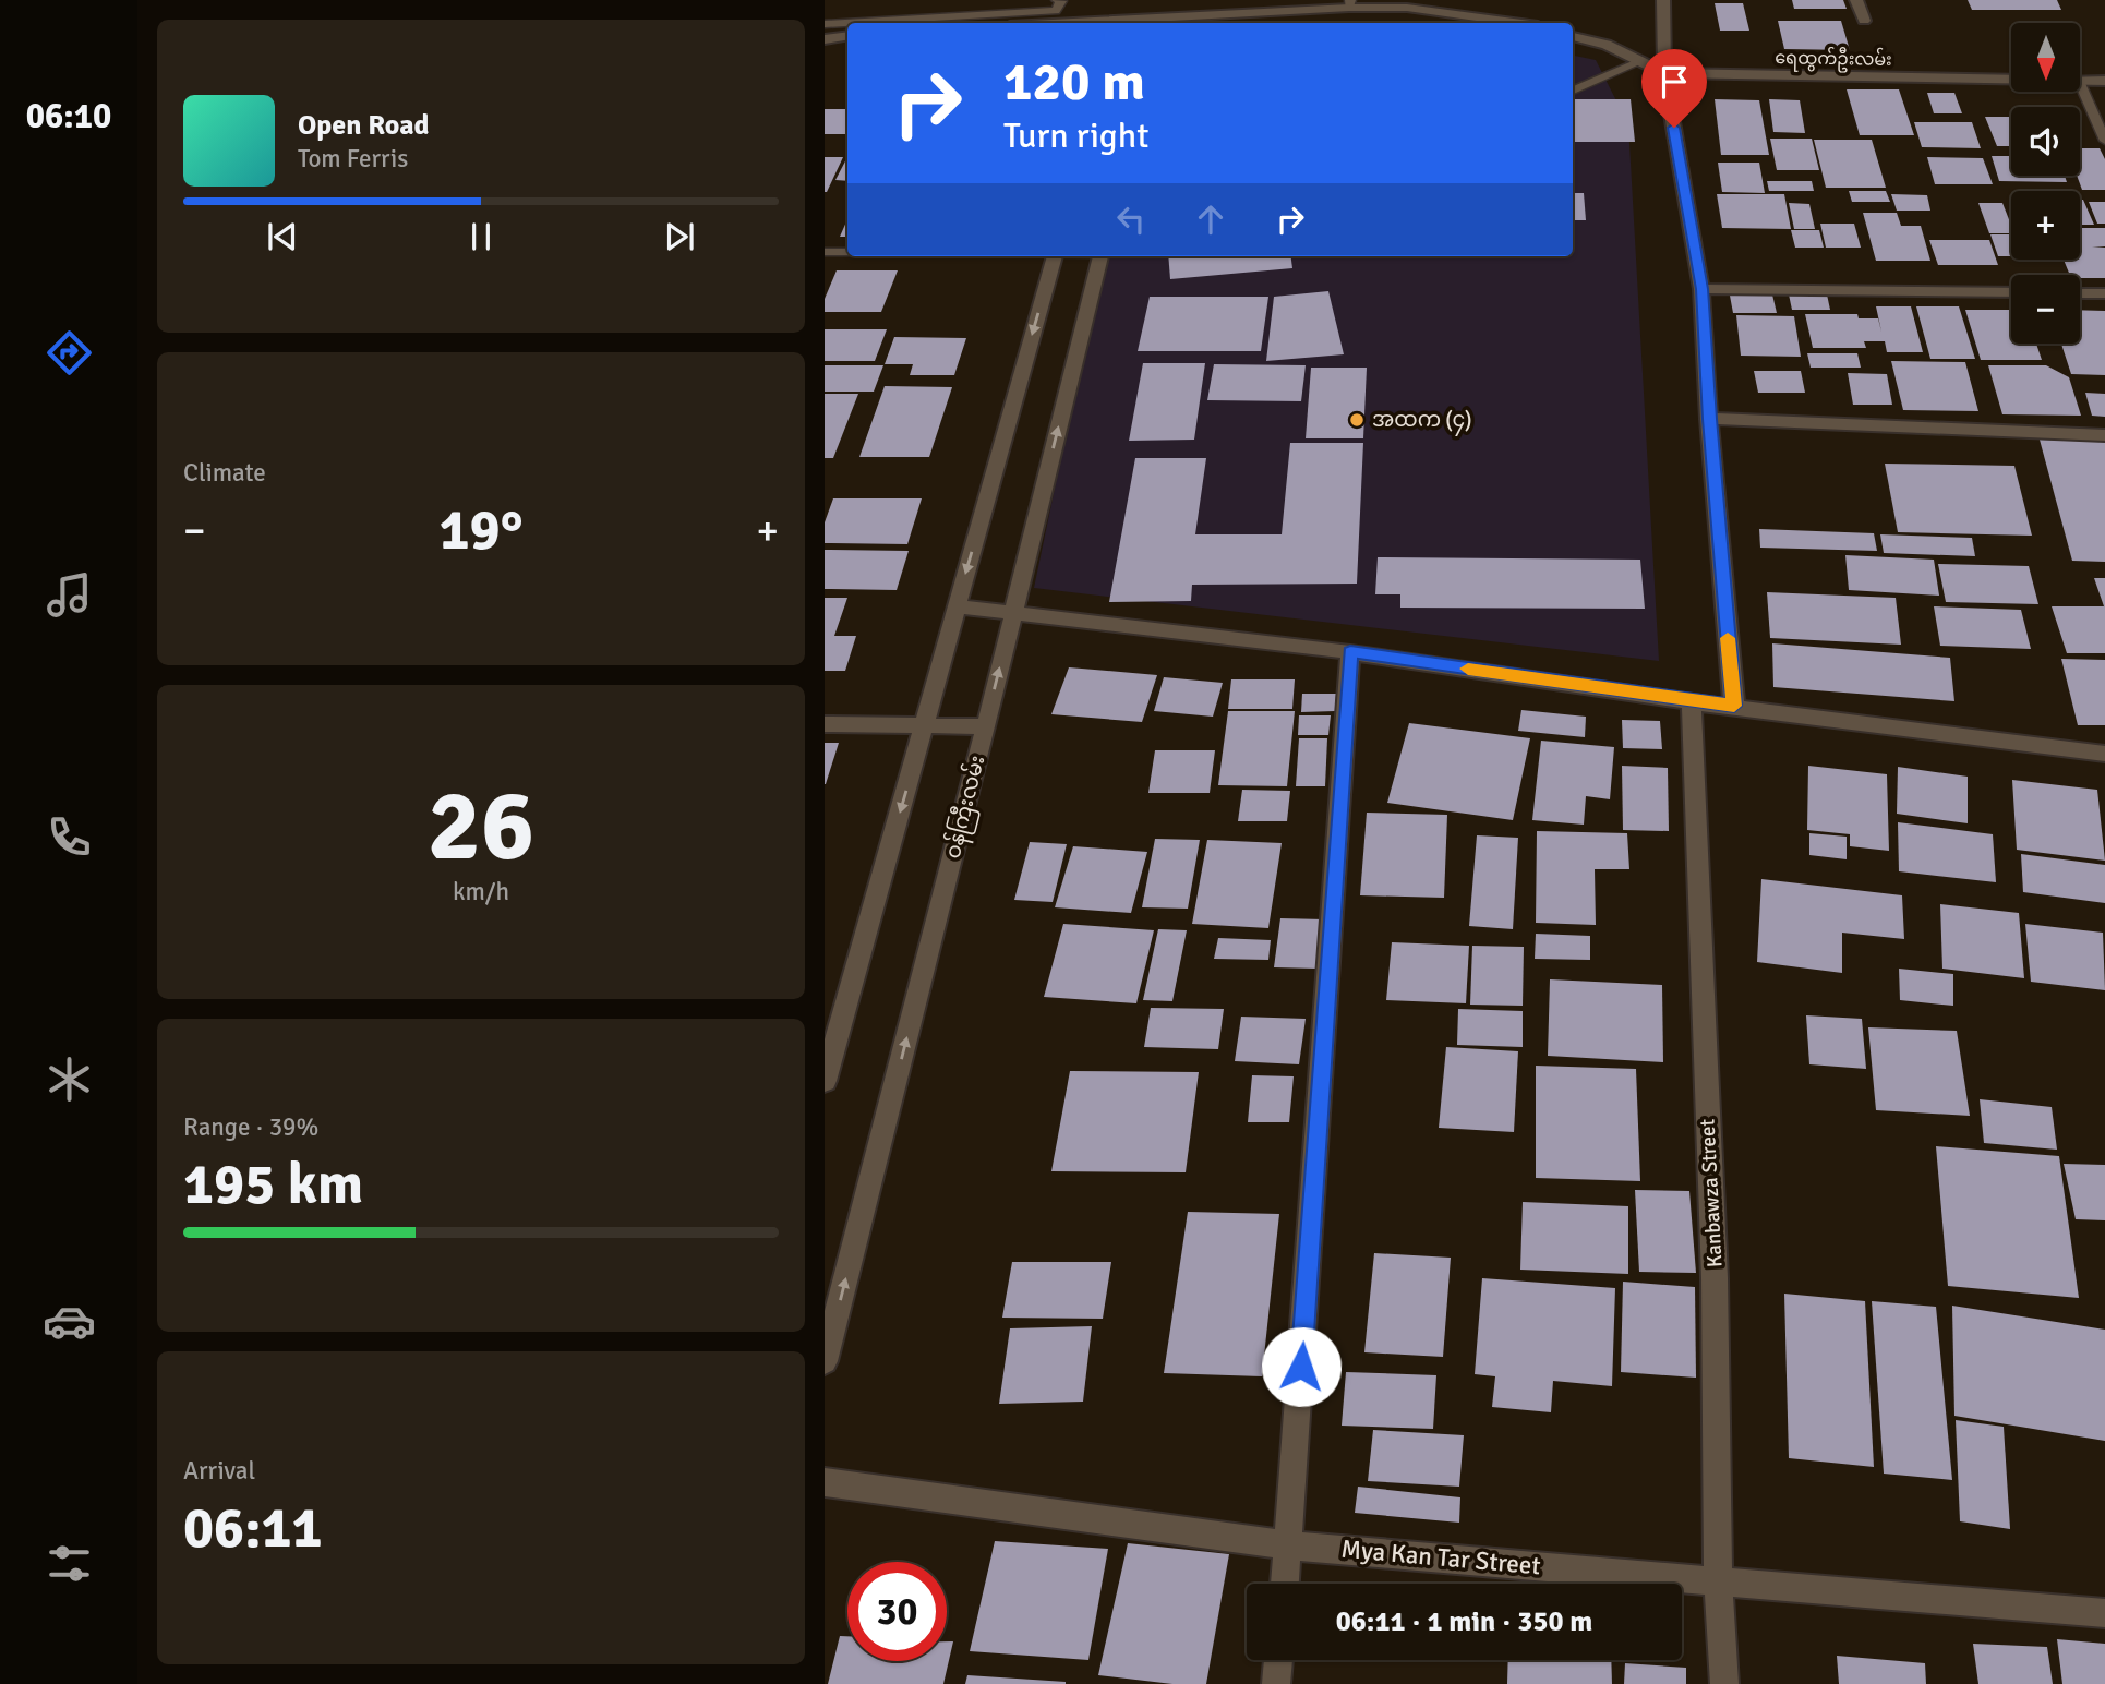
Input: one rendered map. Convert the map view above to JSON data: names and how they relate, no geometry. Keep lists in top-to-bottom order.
{
  "streets": {
    "street": [
      "ရေထွက်ဦးလမ်း",
      "ဝန်ကြီးလမ်း",
      "Kanbawza Street",
      "Mya Kan Tar Street"
    ]
  },
  "crossings": [
    ["Kanbawza Street", "Mya Kan Tar Street"]
  ],
  "places": ["အထက (၄)"],
  "north": "bottom",
  "page": {
    "tabs": "06:10",
    "map_buttons": ["+", "−"],
    "turn": ["120 m", "Turn right"],
    "song": ["Open Road", "Tom Ferris"],
    "tile": [
      "Climate",
      ["26", "km/h"],
      ["Range · 39%", "195 km"],
      ["Arrival", "06:11"]
    ],
    "heat": ["−", "19°", "+"],
    "limit": "30",
    "trip": "06:11 · 1 min · 350 m"
  }
}
